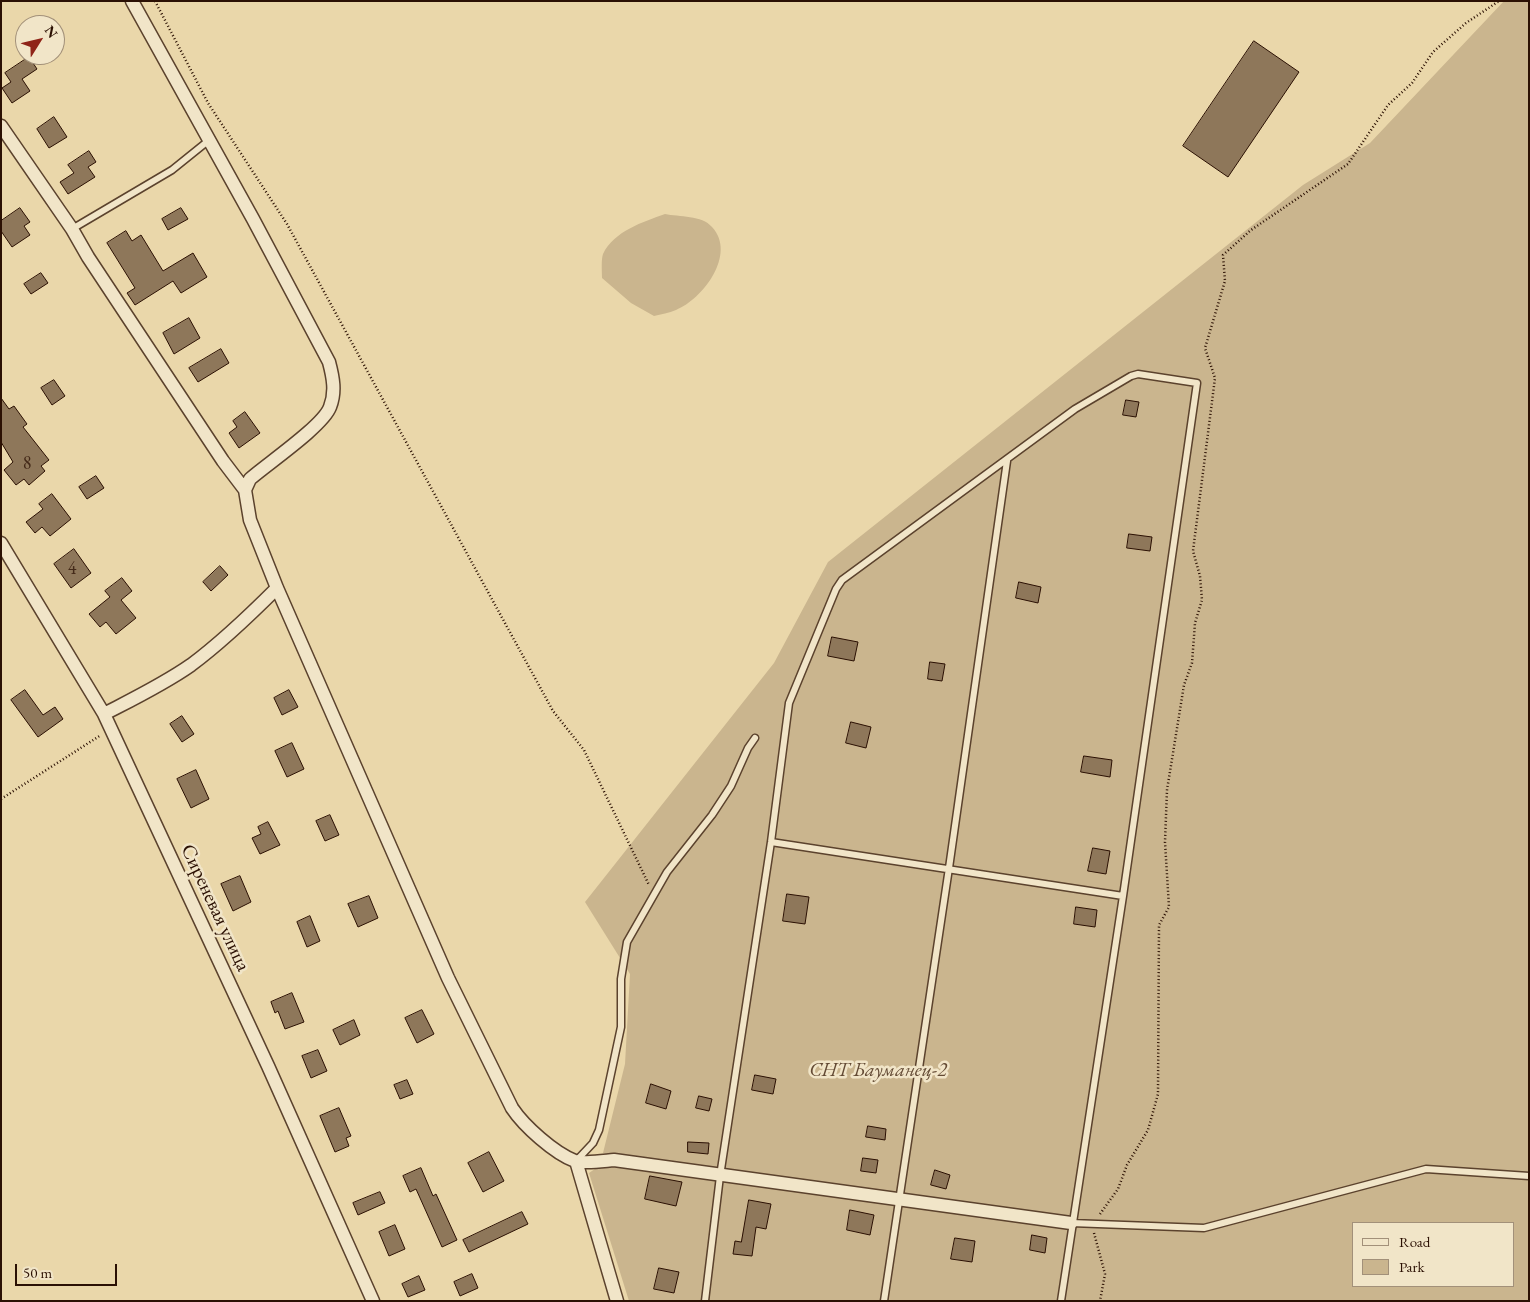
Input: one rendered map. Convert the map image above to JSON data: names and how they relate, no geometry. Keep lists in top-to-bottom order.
{
  "streets": {
    "street": ["Сиреневая улица"]
  },
  "parks": ["СНТ Бауманец-2"],
  "house_numbers": ["8", "4"],
  "legend": ["Road", "Park"],
  "scale_bar": "50 m",
  "north": "top right"
}
